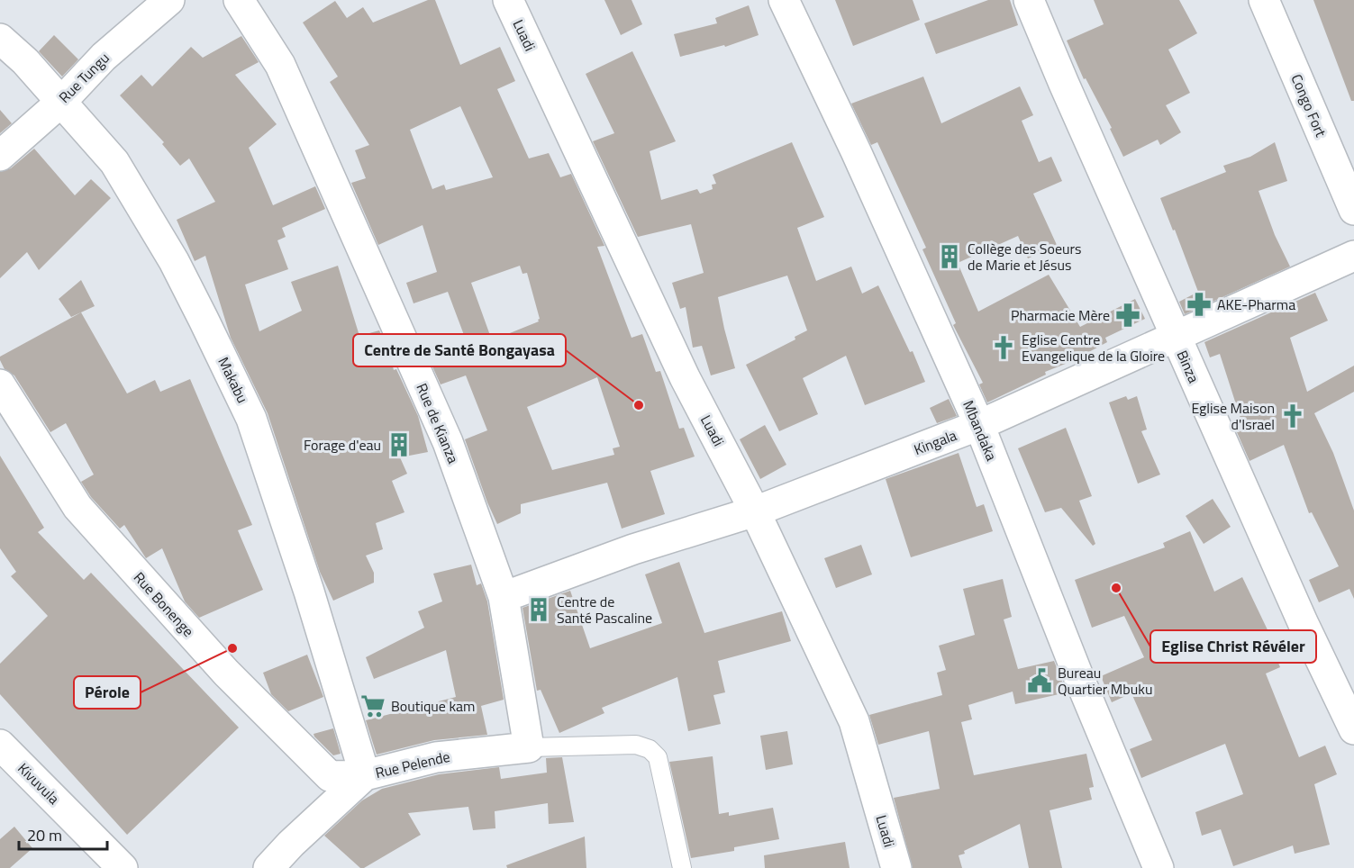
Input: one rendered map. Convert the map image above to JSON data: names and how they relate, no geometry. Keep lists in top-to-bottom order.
{
  "streets": {
    "street": [
      "Luadi",
      "Rue Tungu",
      "Congo Fort",
      "Binza",
      "Makabu",
      "Rue de Kianza",
      "Mbandaka",
      "Kingala",
      "Rue Bonenge",
      "Rue Pelende",
      "Kivuvula"
    ]
  },
  "crossings": [
    ["Luadi", "Kingala"],
    ["Rue Tungu", "Makabu"],
    ["Binza", "Kingala"],
    ["Makabu", "Rue Bonenge"],
    ["Makabu", "Rue Pelende"],
    ["Rue de Kianza", "Kingala"],
    ["Rue de Kianza", "Rue Pelende"],
    ["Mbandaka", "Kingala"],
    ["Rue Bonenge", "Rue Pelende"]
  ],
  "places": {
    "building": ["Collège des Soeurs de Marie et Jésus", "Forage d'eau", "Centre de Santé Pascaline"],
    "pharmacy": ["AKE-Pharma", "Pharmacie Mère"],
    "church": ["Eglise Centre Evangelique de la Gloire", "Eglise Maison d'Israel"],
    "other": ["Centre de Santé Bongayasa", "Eglise Christ Révéler", "Pérole"],
    "public building": ["Bureau Quartier Mbuku"],
    "supermarket": ["Boutique kam"]
  },
  "scale_bar": "20 m"
}
